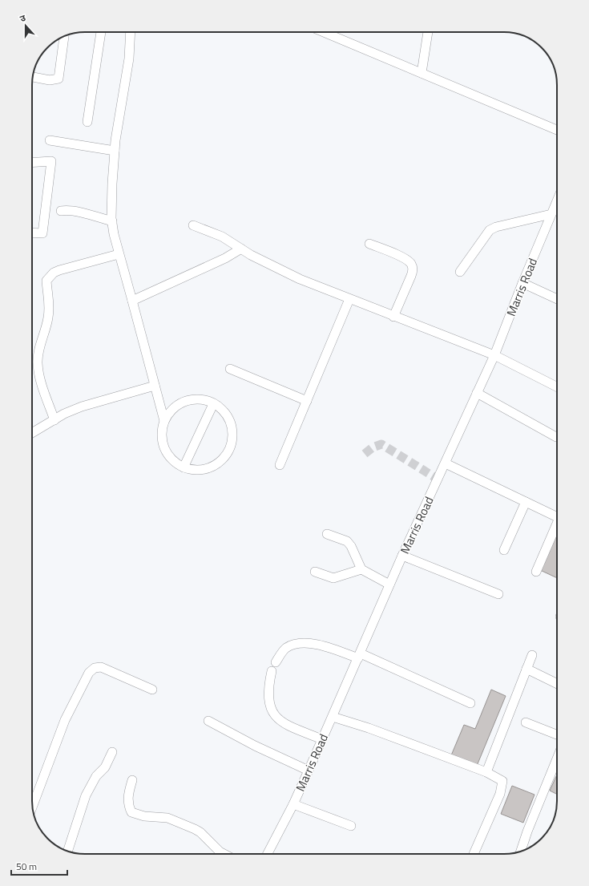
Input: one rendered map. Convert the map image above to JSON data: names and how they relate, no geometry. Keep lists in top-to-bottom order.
{
  "streets": {
    "street": ["Marris Road"]
  },
  "scale_bar": "50 m",
  "north": "top"
}
